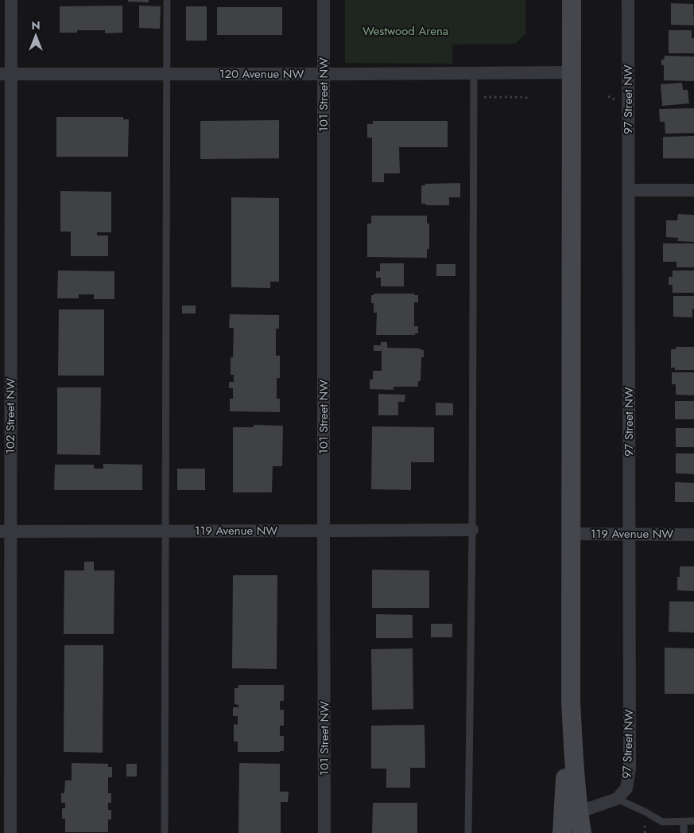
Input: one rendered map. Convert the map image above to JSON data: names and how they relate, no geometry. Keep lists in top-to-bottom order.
{
  "streets": {
    "street": [
      "120 Avenue NW",
      "101 Street NW",
      "97 Street NW",
      "102 Street NW",
      "119 Avenue NW"
    ]
  },
  "crossings": [
    ["120 Avenue NW", "101 Street NW"],
    ["120 Avenue NW", "102 Street NW"],
    ["101 Street NW", "119 Avenue NW"],
    ["97 Street NW", "119 Avenue NW"],
    ["102 Street NW", "119 Avenue NW"]
  ],
  "parks": ["Westwood Arena"],
  "north": "top"
}
